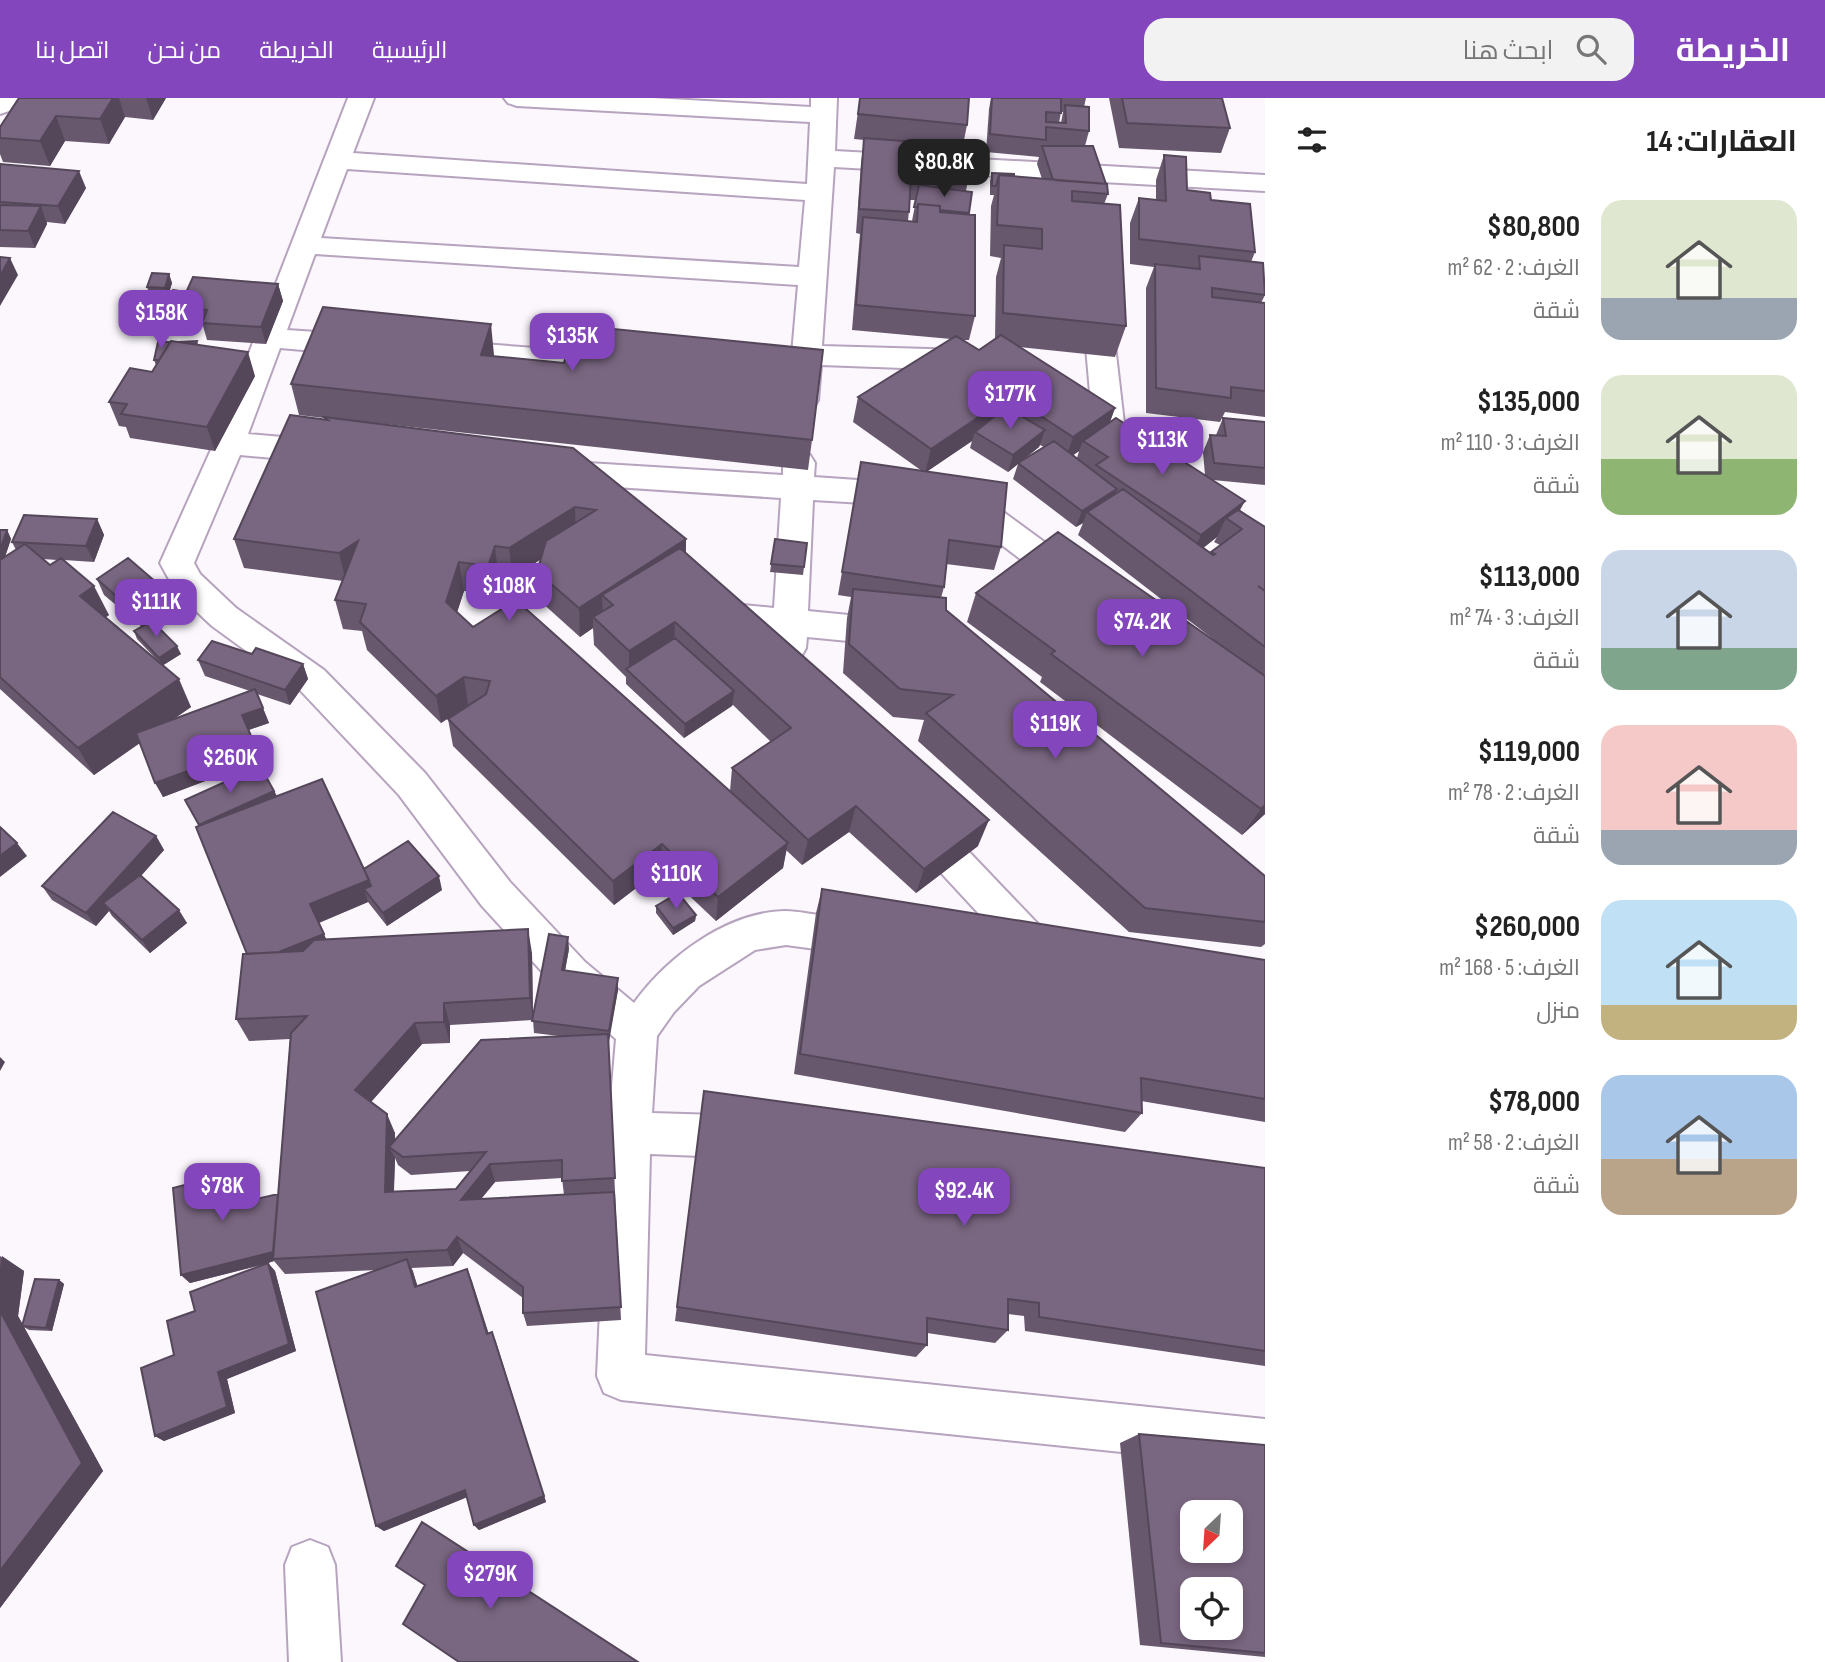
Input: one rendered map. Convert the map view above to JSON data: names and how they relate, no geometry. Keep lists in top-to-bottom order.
{
  "north": "bottom left",
  "page": {
    "header": "الخريطة",
    "search": "ابحث هنا",
    "nav": [
      "الرئيسية",
      "الخريطة",
      "من نحن",
      "اتصل بنا"
    ],
    "heading": "العقارات: 14",
    "price": [
      "$80.8K",
      "$158K",
      "$135K",
      "$177K",
      "$113K",
      "$108K",
      "$111K",
      "$74.2K",
      "$119K",
      "$260K",
      "$110K",
      "$78K",
      "$92.4K",
      "$279K"
    ],
    "list": [
      {
        "name": "$80,800",
        "note": "الغرف: 2 · 62 m² · شقة"
      },
      {
        "name": "$135,000",
        "note": "الغرف: 3 · 110 m² · شقة"
      },
      {
        "name": "$113,000",
        "note": "الغرف: 3 · 74 m² · شقة"
      },
      {
        "name": "$119,000",
        "note": "الغرف: 2 · 78 m² · شقة"
      },
      {
        "name": "$260,000",
        "note": "الغرف: 5 · 168 m² · منزل"
      },
      {
        "name": "$78,000",
        "note": "الغرف: 2 · 58 m² · شقة"
      }
    ]
  }
}
